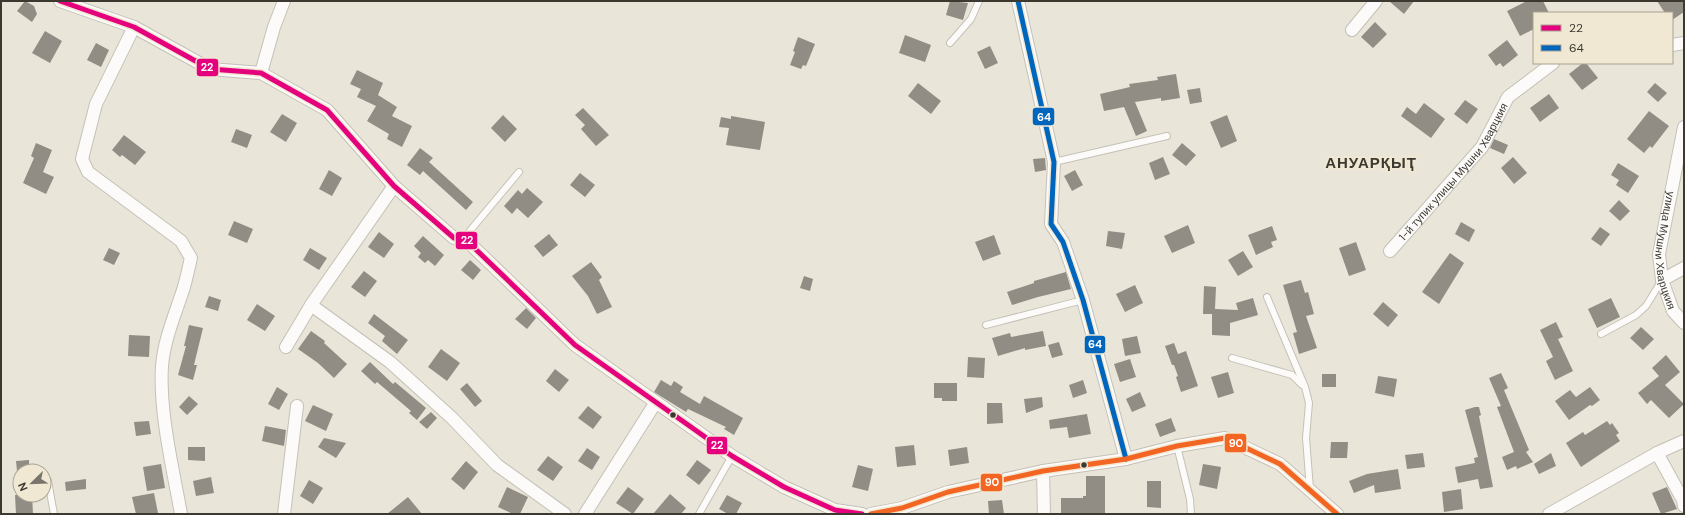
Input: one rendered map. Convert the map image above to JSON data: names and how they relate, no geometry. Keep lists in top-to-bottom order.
{
  "streets": {
    "street": ["1-й тупик улицы Мушни Хварцкия", "улица Мушни Хварцкия"]
  },
  "districts": ["АНУАРҚЫҬ"],
  "lines": ["transit line 22", "transit line 64", "transit line 90"],
  "legend": ["22", "64"],
  "north": "bottom left"
}
